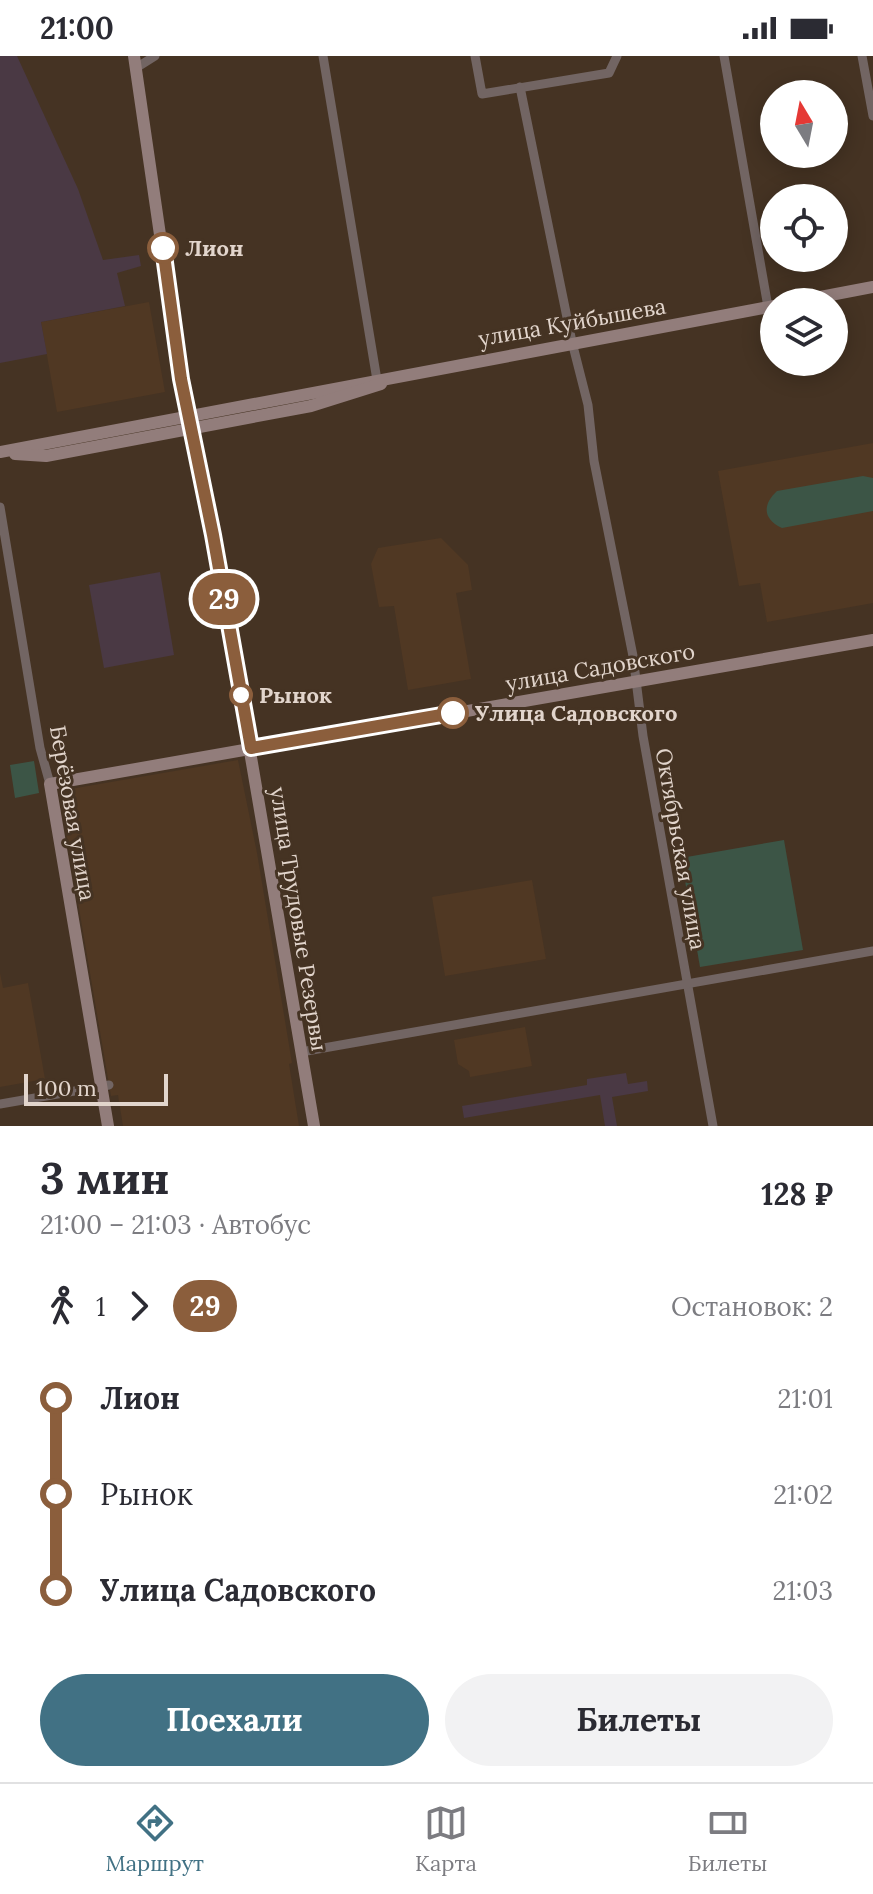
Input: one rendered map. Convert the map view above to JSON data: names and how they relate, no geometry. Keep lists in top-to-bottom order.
{
  "streets": {
    "street": [
      "улица Куйбышева",
      "улица Садовского",
      "Берёзовая улица",
      "Октябрьская улица",
      "улица Трудовые Резервы"
    ]
  },
  "crossings": [
    ["улица Куйбышева", "Октябрьская улица"],
    ["улица Куйбышева", "улица Трудовые Резервы"],
    ["улица Садовского", "Берёзовая улица"],
    ["улица Садовского", "Октябрьская улица"],
    ["улица Садовского", "улица Трудовые Резервы"]
  ],
  "places": ["Лион", "Рынок", "Улица Садовского"],
  "lines": ["bus line 29"],
  "scale_bar": "100 m",
  "north": "top",
  "page": {
    "status": "21:00",
    "on_map": "29",
    "scale": "100 m",
    "heading": ["3 мин", "21:00 – 21:03 · Автобус", "128 ₽"],
    "legs": ["1", "29", "Остановок: 2"],
    "list": [
      {
        "name": "Лион",
        "value": "21:01"
      },
      {
        "name": "Рынок",
        "value": "21:02"
      },
      {
        "name": "Улица Садовского",
        "value": "21:03"
      }
    ],
    "buttons": ["Поехали", "Билеты"],
    "tabs": ["Маршрут", "Карта", "Билеты"]
  }
}
